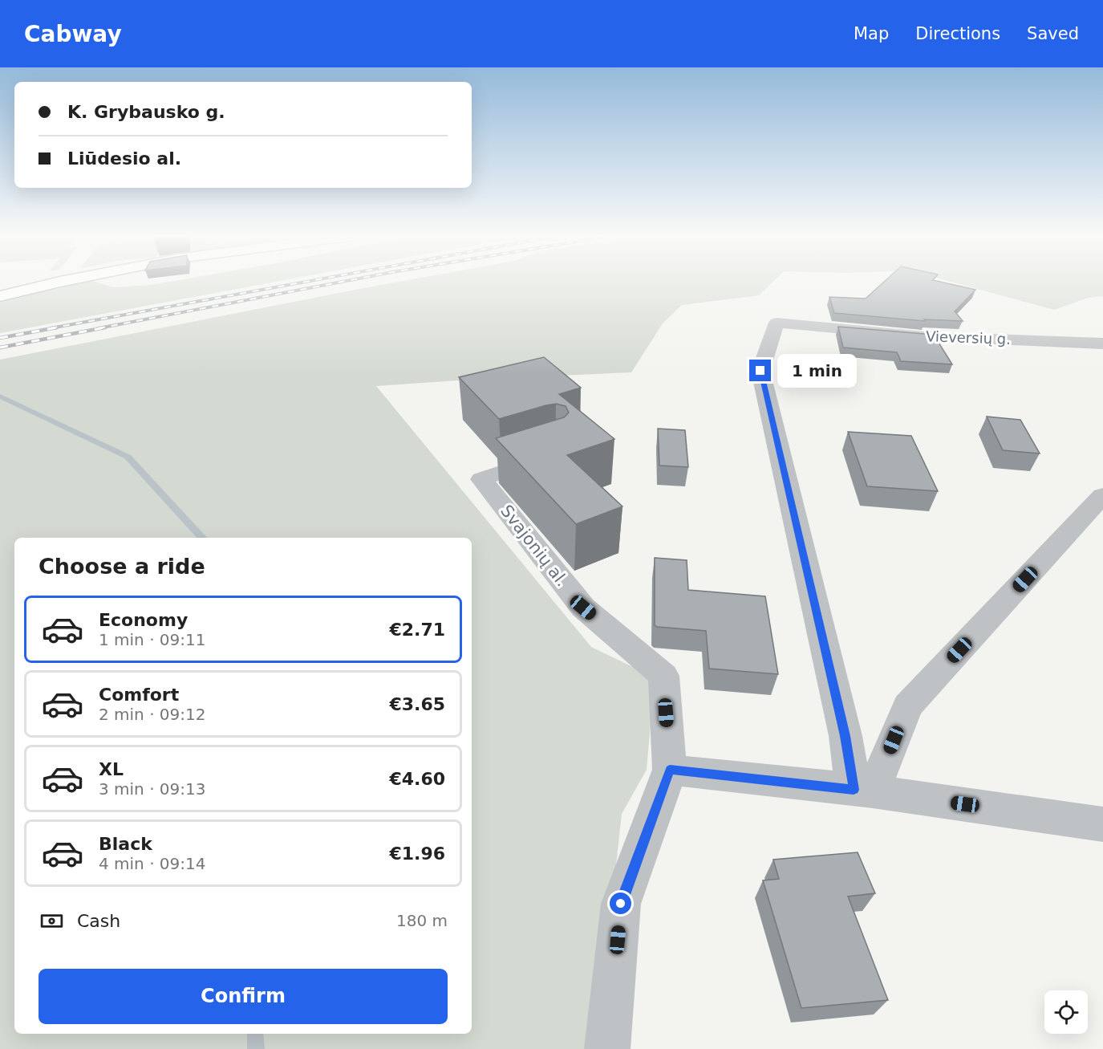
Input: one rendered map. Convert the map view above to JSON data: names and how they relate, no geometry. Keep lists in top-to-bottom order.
{
  "streets": {
    "street": ["Vieversių g.", "Svajonių al."]
  },
  "page": {
    "header": "Cabway",
    "nav": ["Map", "Directions", "Saved"],
    "banner": ["K. Grybausko g.", "Liūdesio al."],
    "bubble": "1 min",
    "heading": "Choose a ride",
    "list": [
      {
        "name": "Economy",
        "note": "1 min · 09:11",
        "value": "€2.71"
      },
      {
        "name": "Comfort",
        "note": "2 min · 09:12",
        "value": "€3.65"
      },
      {
        "name": "XL",
        "note": "3 min · 09:13",
        "value": "€4.60"
      },
      {
        "name": "Black",
        "note": "4 min · 09:14",
        "value": "€1.96"
      }
    ],
    "pay": ["Cash", "180 m"],
    "buttons": "Confirm"
  }
}
